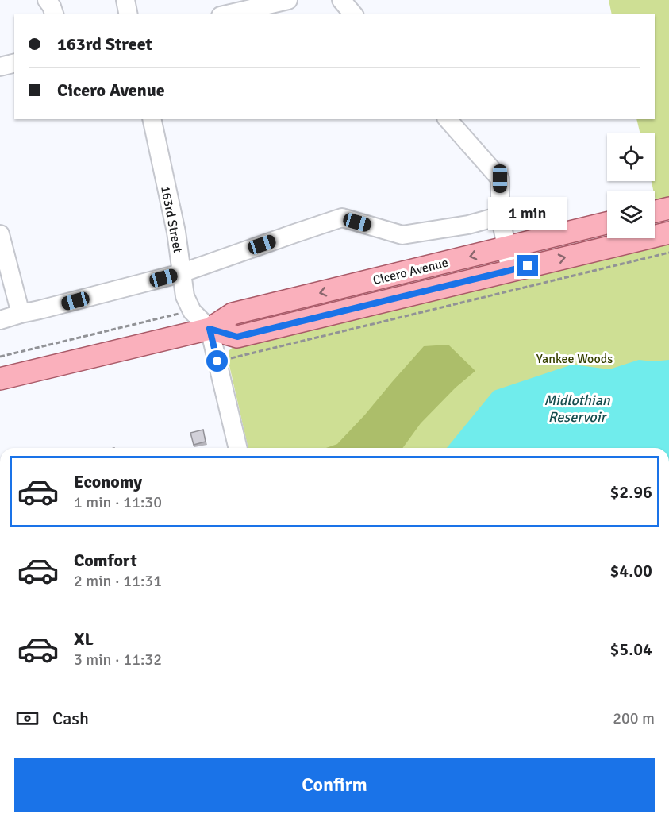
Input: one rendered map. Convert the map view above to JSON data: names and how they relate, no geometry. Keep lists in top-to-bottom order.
{
  "streets": {
    "main road": ["Cicero Avenue"],
    "street": ["163rd Street"]
  },
  "crossings": [
    ["163rd Street", "Cicero Avenue"]
  ],
  "water": ["Midlothian Reservoir"],
  "parks": ["Yankee Woods"],
  "page": {
    "banner": ["163rd Street", "Cicero Avenue"],
    "bubble": "1 min",
    "list": [
      {
        "name": "Economy",
        "note": "1 min · 11:30",
        "value": "$2.96"
      },
      {
        "name": "Comfort",
        "note": "2 min · 11:31",
        "value": "$4.00"
      },
      {
        "name": "XL",
        "note": "3 min · 11:32",
        "value": "$5.04"
      }
    ],
    "pay": ["Cash", "200 m"],
    "buttons": "Confirm"
  }
}
